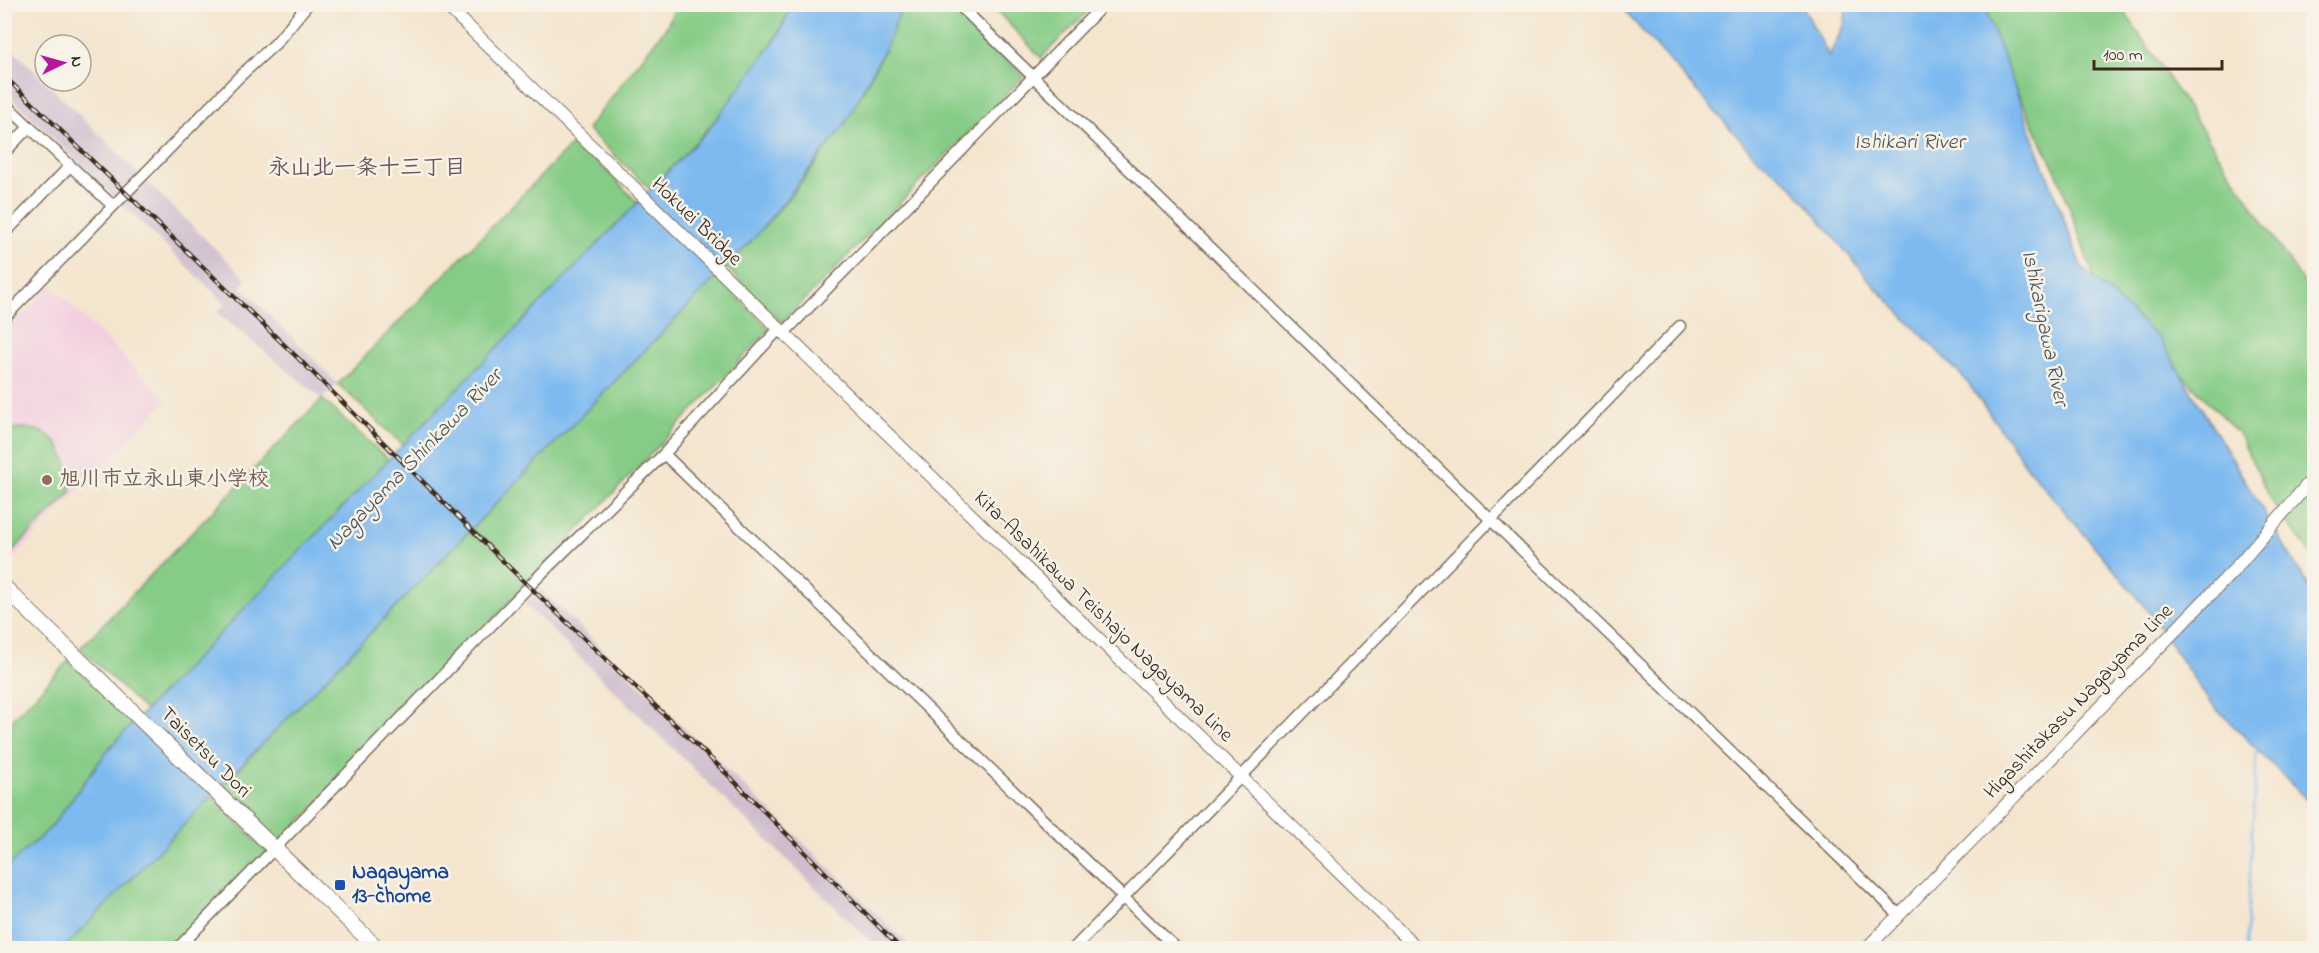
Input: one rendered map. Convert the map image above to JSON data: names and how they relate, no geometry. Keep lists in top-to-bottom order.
{
  "streets": {
    "highway": ["Taisetsu Dori"],
    "main road": ["Hokuei Bridge", "Kita-Asahikawa Teishajo Nagayama Line", "Higashitakasu Nagayama Line"]
  },
  "crossings": [
    ["Hokuei Bridge", "Kita-Asahikawa Teishajo Nagayama Line"]
  ],
  "districts": ["永山北一条十三丁目"],
  "water": ["Ishikari River", "Ishikarigawa River", "Nagayama Shinkawa River"],
  "places": {
    "other": ["旭川市立永山東小学校"],
    "transit": ["Nagayama 13-chome"]
  },
  "scale_bar": "100 m",
  "north": "right"
}
